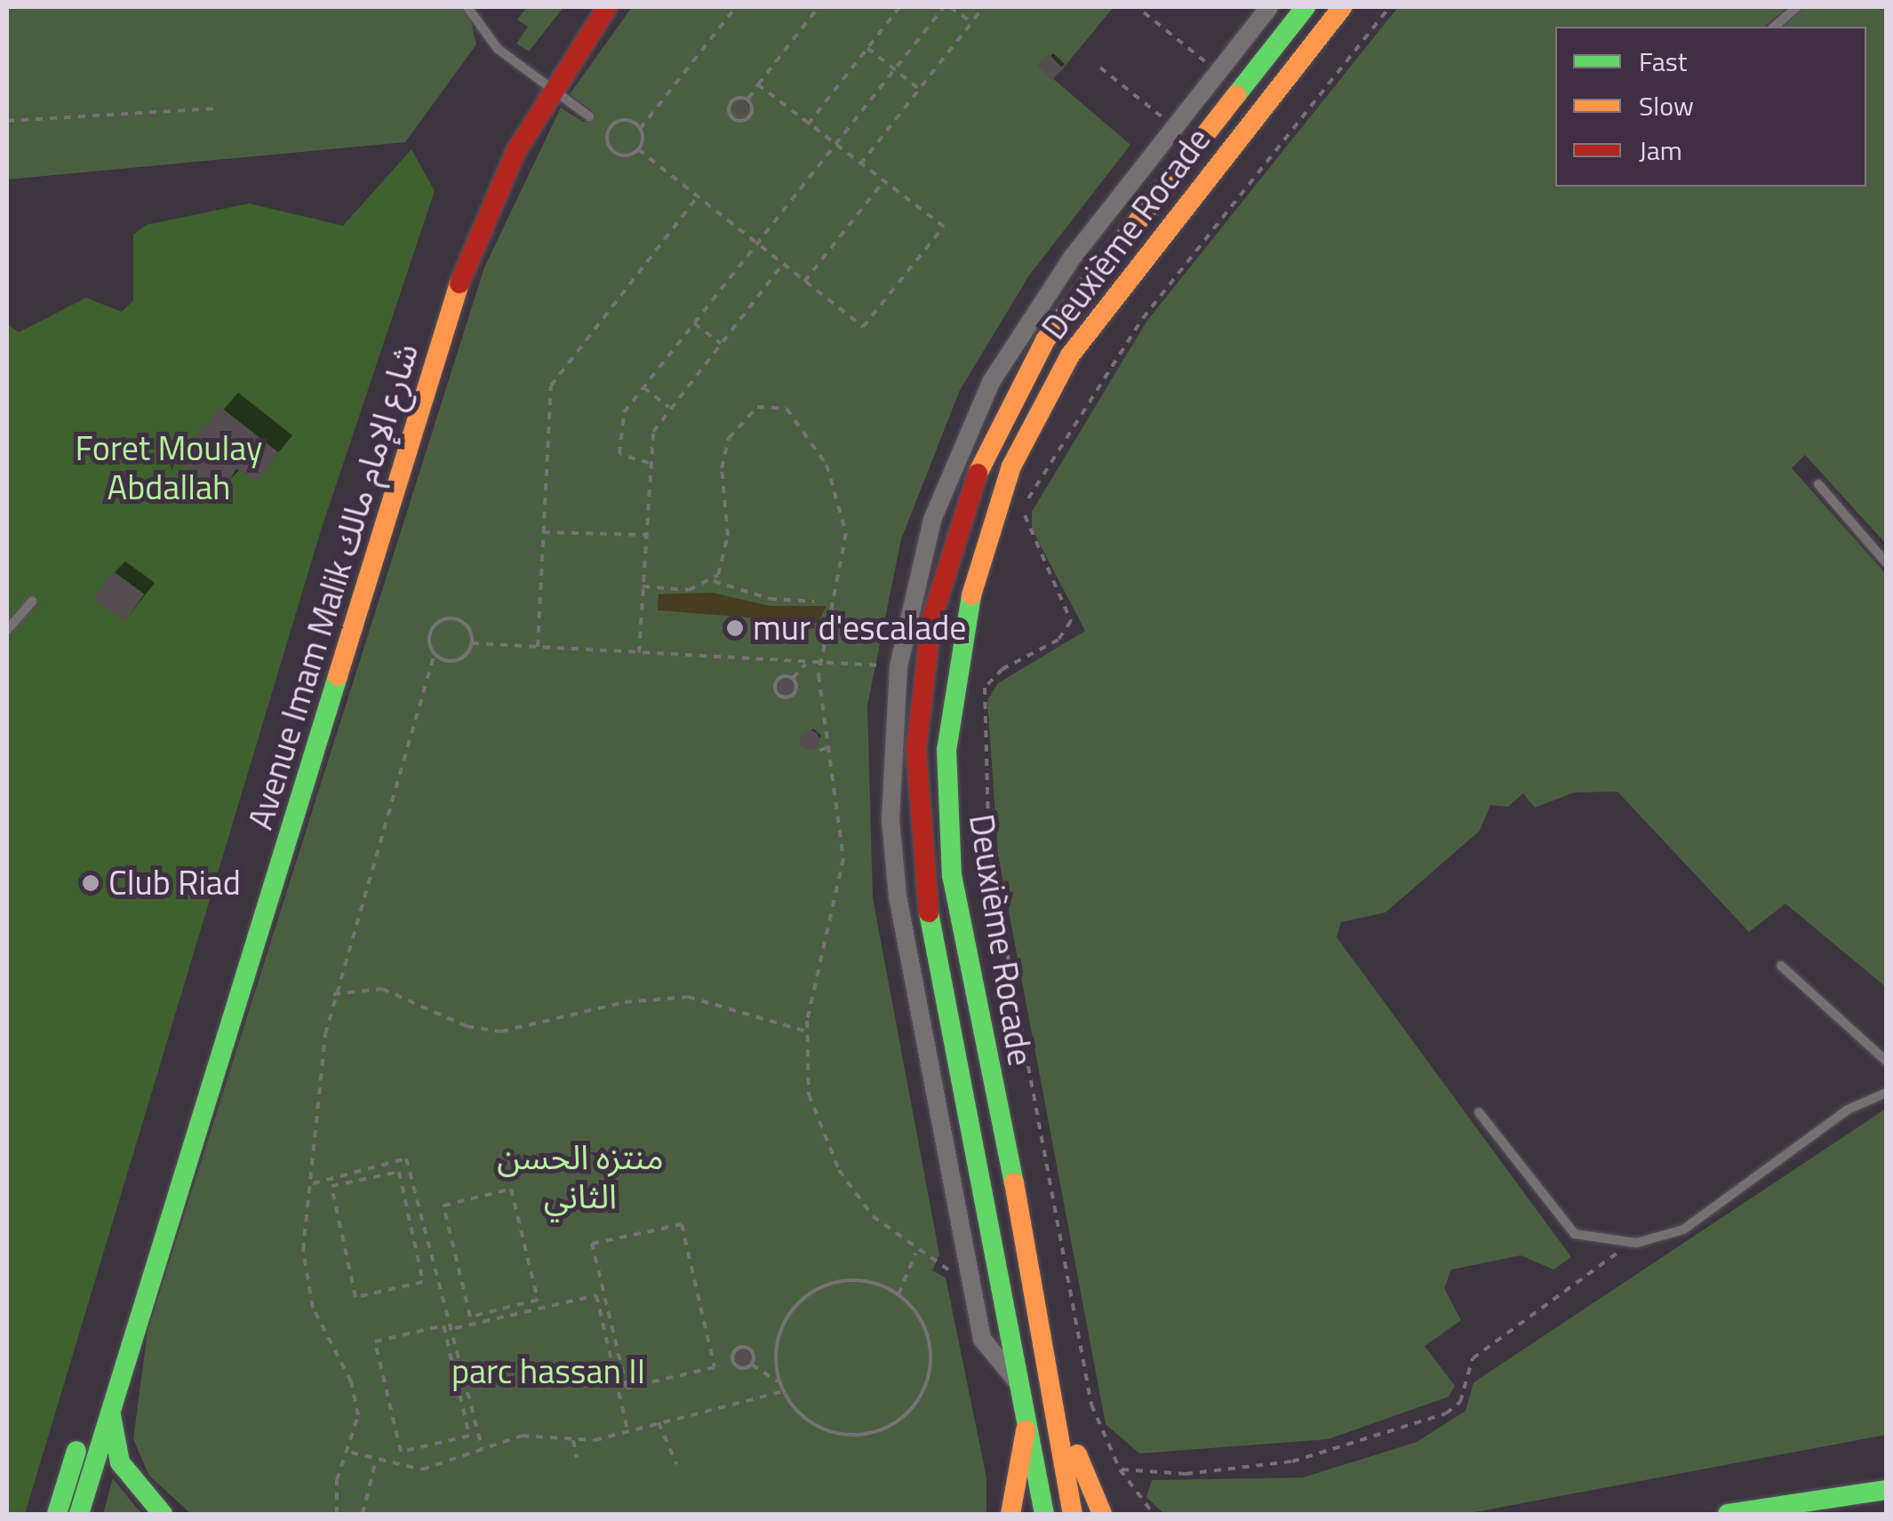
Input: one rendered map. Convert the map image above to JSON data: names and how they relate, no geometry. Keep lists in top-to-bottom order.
{
  "streets": {
    "main road": ["Deuxième Rocade", "Avenue Imam Malik شارع الإمام مالك"]
  },
  "parks": ["Foret Moulay Abdallah", "منتزه الحسن الثاني", "parc hassan II"],
  "places": ["mur d'escalade", "Club Riad"],
  "legend": ["Fast", "Slow", "Jam"]
}
